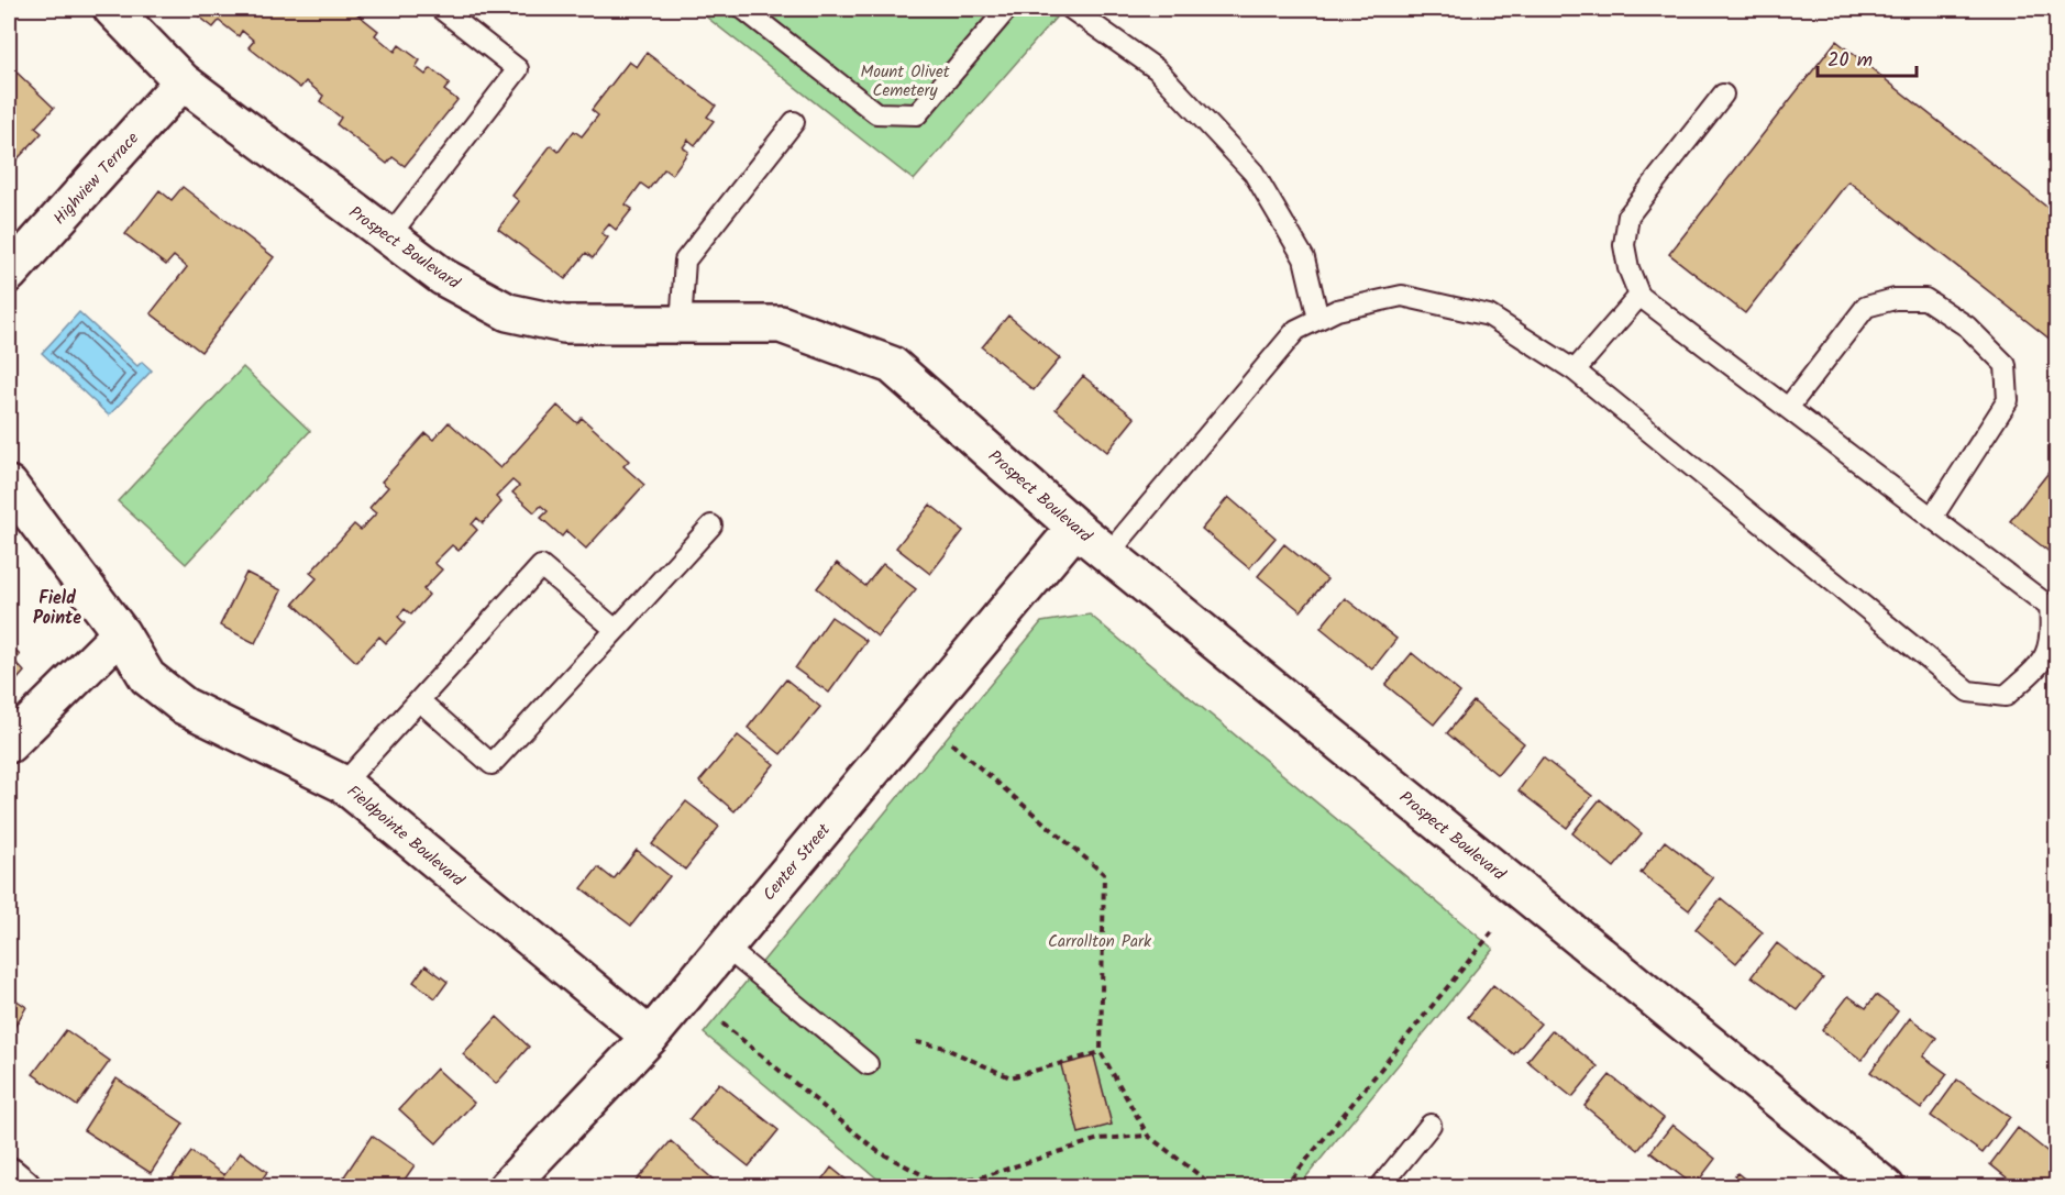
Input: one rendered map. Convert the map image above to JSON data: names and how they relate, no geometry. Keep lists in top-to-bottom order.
{
  "streets": {
    "street": [
      "Highview Terrace",
      "Prospect Boulevard",
      "Fieldpointe Boulevard",
      "Center Street"
    ]
  },
  "crossings": [
    ["Highview Terrace", "Prospect Boulevard"],
    ["Prospect Boulevard", "Center Street"],
    ["Fieldpointe Boulevard", "Center Street"]
  ],
  "districts": ["Field Pointe"],
  "parks": ["Mount Olivet Cemetery", "Carrollton Park"],
  "scale_bar": "20 m"
}
